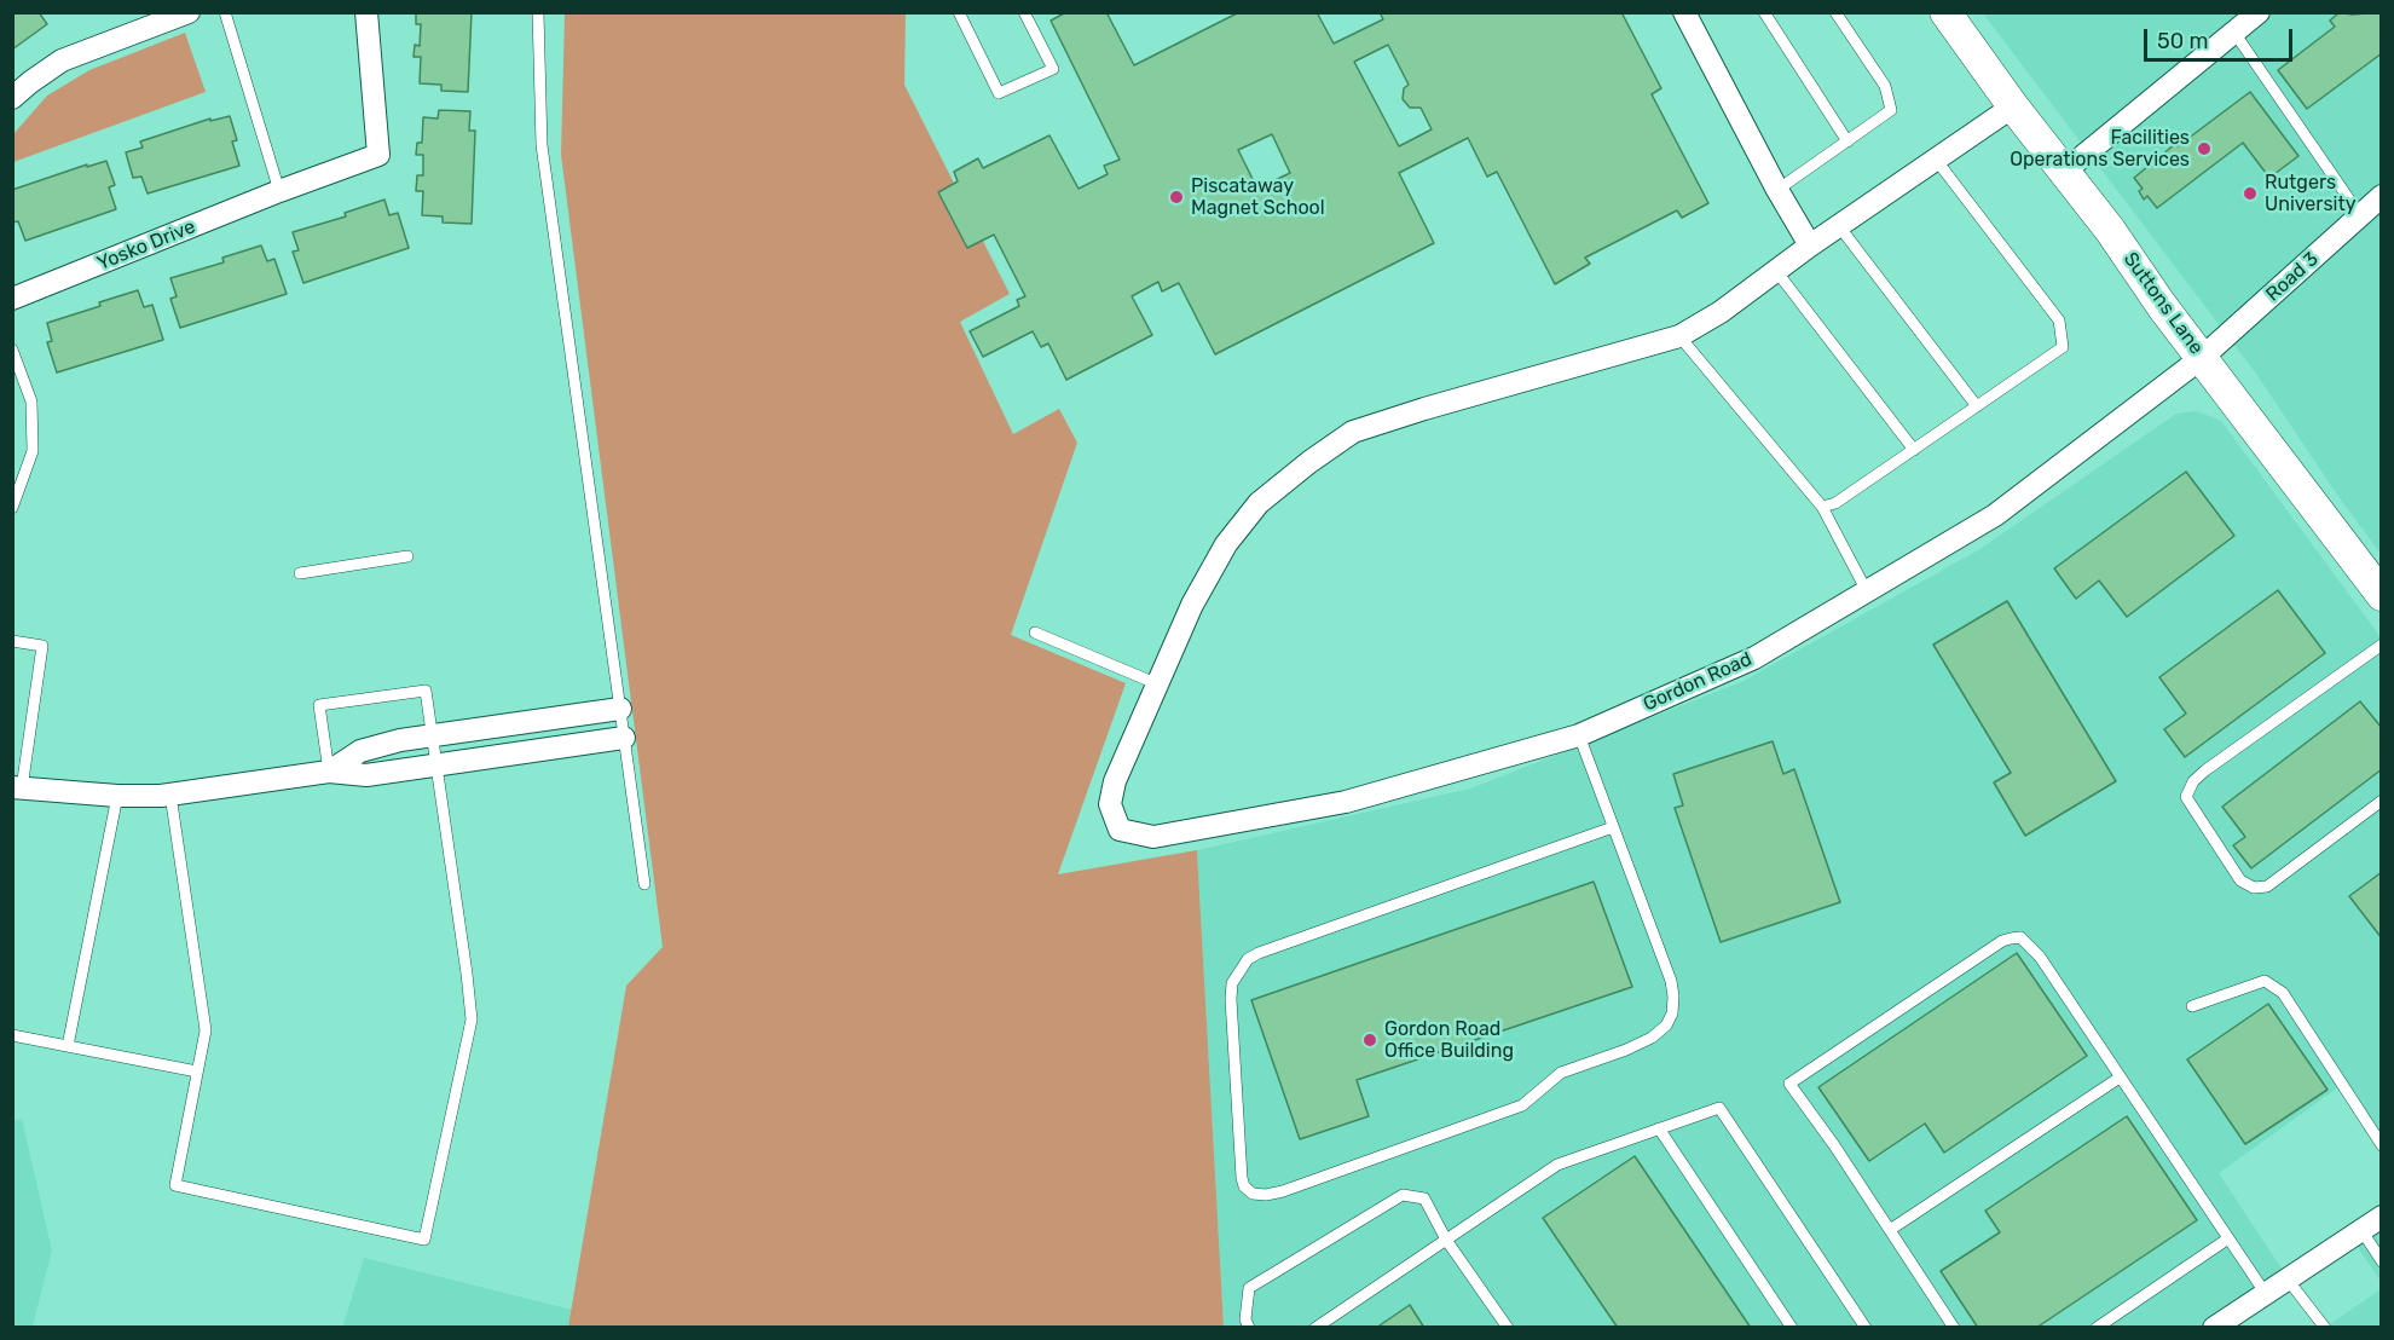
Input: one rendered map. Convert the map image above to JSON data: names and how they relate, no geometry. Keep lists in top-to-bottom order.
{
  "streets": {
    "street": [
      "Yosko Drive",
      "Road 3",
      "Suttons Lane",
      "Gordon Road"
    ]
  },
  "crossings": [
    ["Road 3", "Suttons Lane"],
    ["Road 3", "Gordon Road"],
    ["Suttons Lane", "Gordon Road"]
  ],
  "places": [
    "Facilities Operations Services",
    "Rutgers University",
    "Piscataway Magnet School",
    "Gordon Road Office Building"
  ],
  "scale_bar": "50 m"
}
